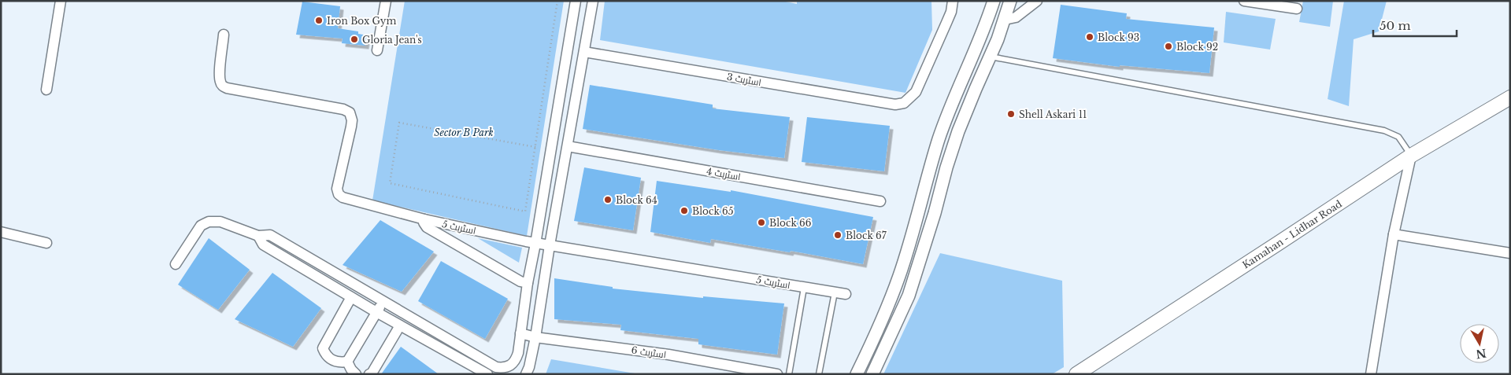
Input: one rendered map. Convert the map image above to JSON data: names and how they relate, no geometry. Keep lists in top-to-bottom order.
{
  "streets": {
    "main road": ["Kamahan - Lidhar Road"],
    "street": [
      "اسٹریٹ 3",
      "اسٹریٹ 4",
      "اسٹریٹ 5",
      "اسٹریٹ 6"
    ]
  },
  "parks": ["Sector B Park"],
  "places": [
    "Iron Box Gym",
    "Block 93",
    "Gloria Jean's",
    "Block 92",
    "Shell Askari 11",
    "Block 64",
    "Block 65",
    "Block 66",
    "Block 67"
  ],
  "scale_bar": "50 m",
  "north": "bottom"
}
